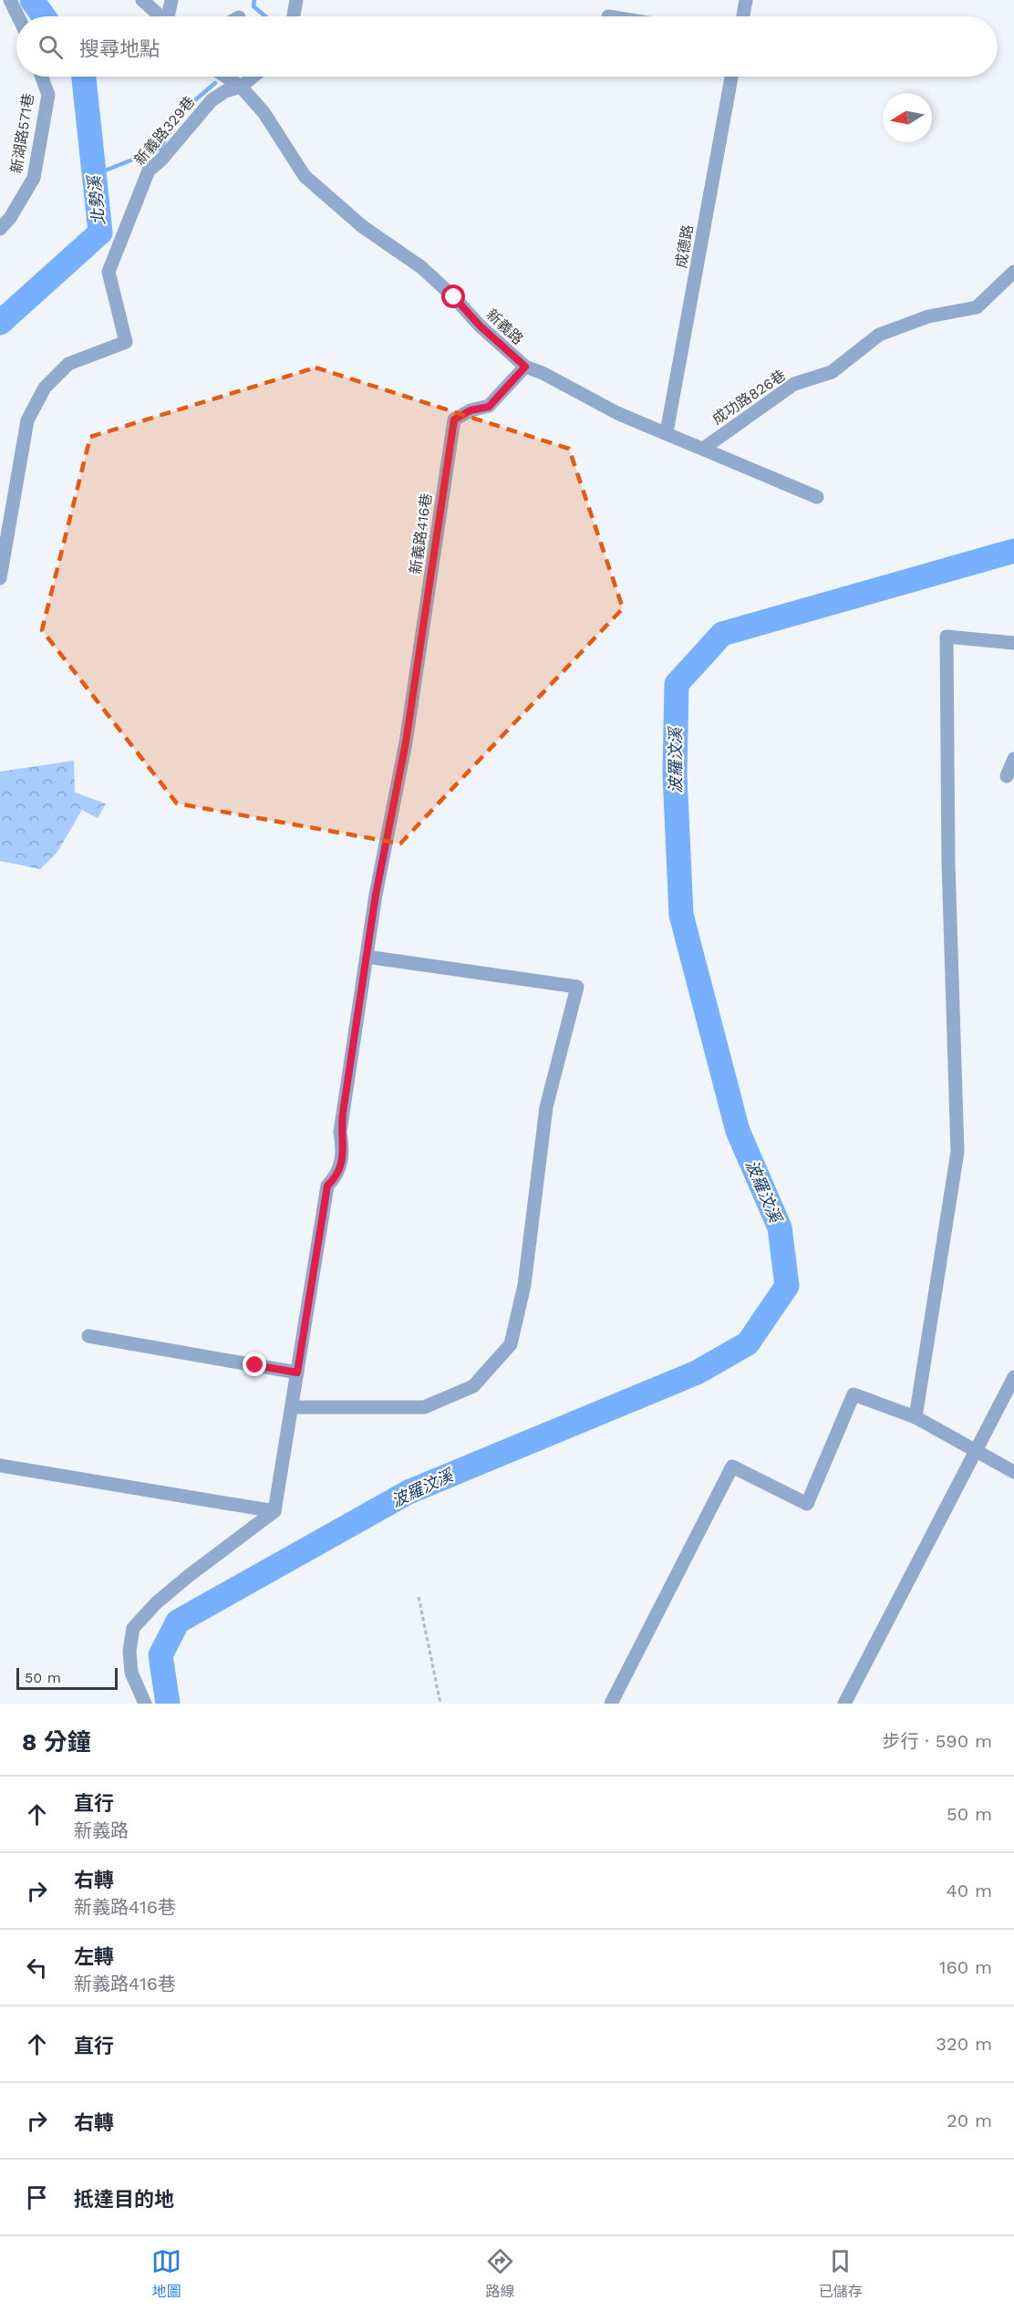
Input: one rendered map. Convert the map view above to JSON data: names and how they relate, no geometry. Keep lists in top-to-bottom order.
{
  "streets": {
    "street": [
      "新義路329巷",
      "新湖路571巷",
      "成德路",
      "新義路",
      "成功路826巷",
      "新義路416巷"
    ]
  },
  "crossings": [
    ["新義路329巷", "新義路"],
    ["成德路", "新義路"],
    ["新義路", "成功路826巷"],
    ["新義路", "新義路416巷"]
  ],
  "water": ["北勢溪", "波羅汶溪"],
  "scale_bar": "50 m",
  "north": "left",
  "page": {
    "search": "搜尋地點",
    "scale": "50 m",
    "heading": ["8 分鐘", "步行 · 590 m"],
    "list": [
      ["直行", "新義路", "50 m"],
      ["右轉", "新義路416巷", "40 m"],
      ["左轉", "新義路416巷", "160 m"],
      ["直行", "320 m"],
      ["右轉", "20 m"],
      "抵達目的地"
    ],
    "nav": ["地圖", "路線", "已儲存"]
  }
}
